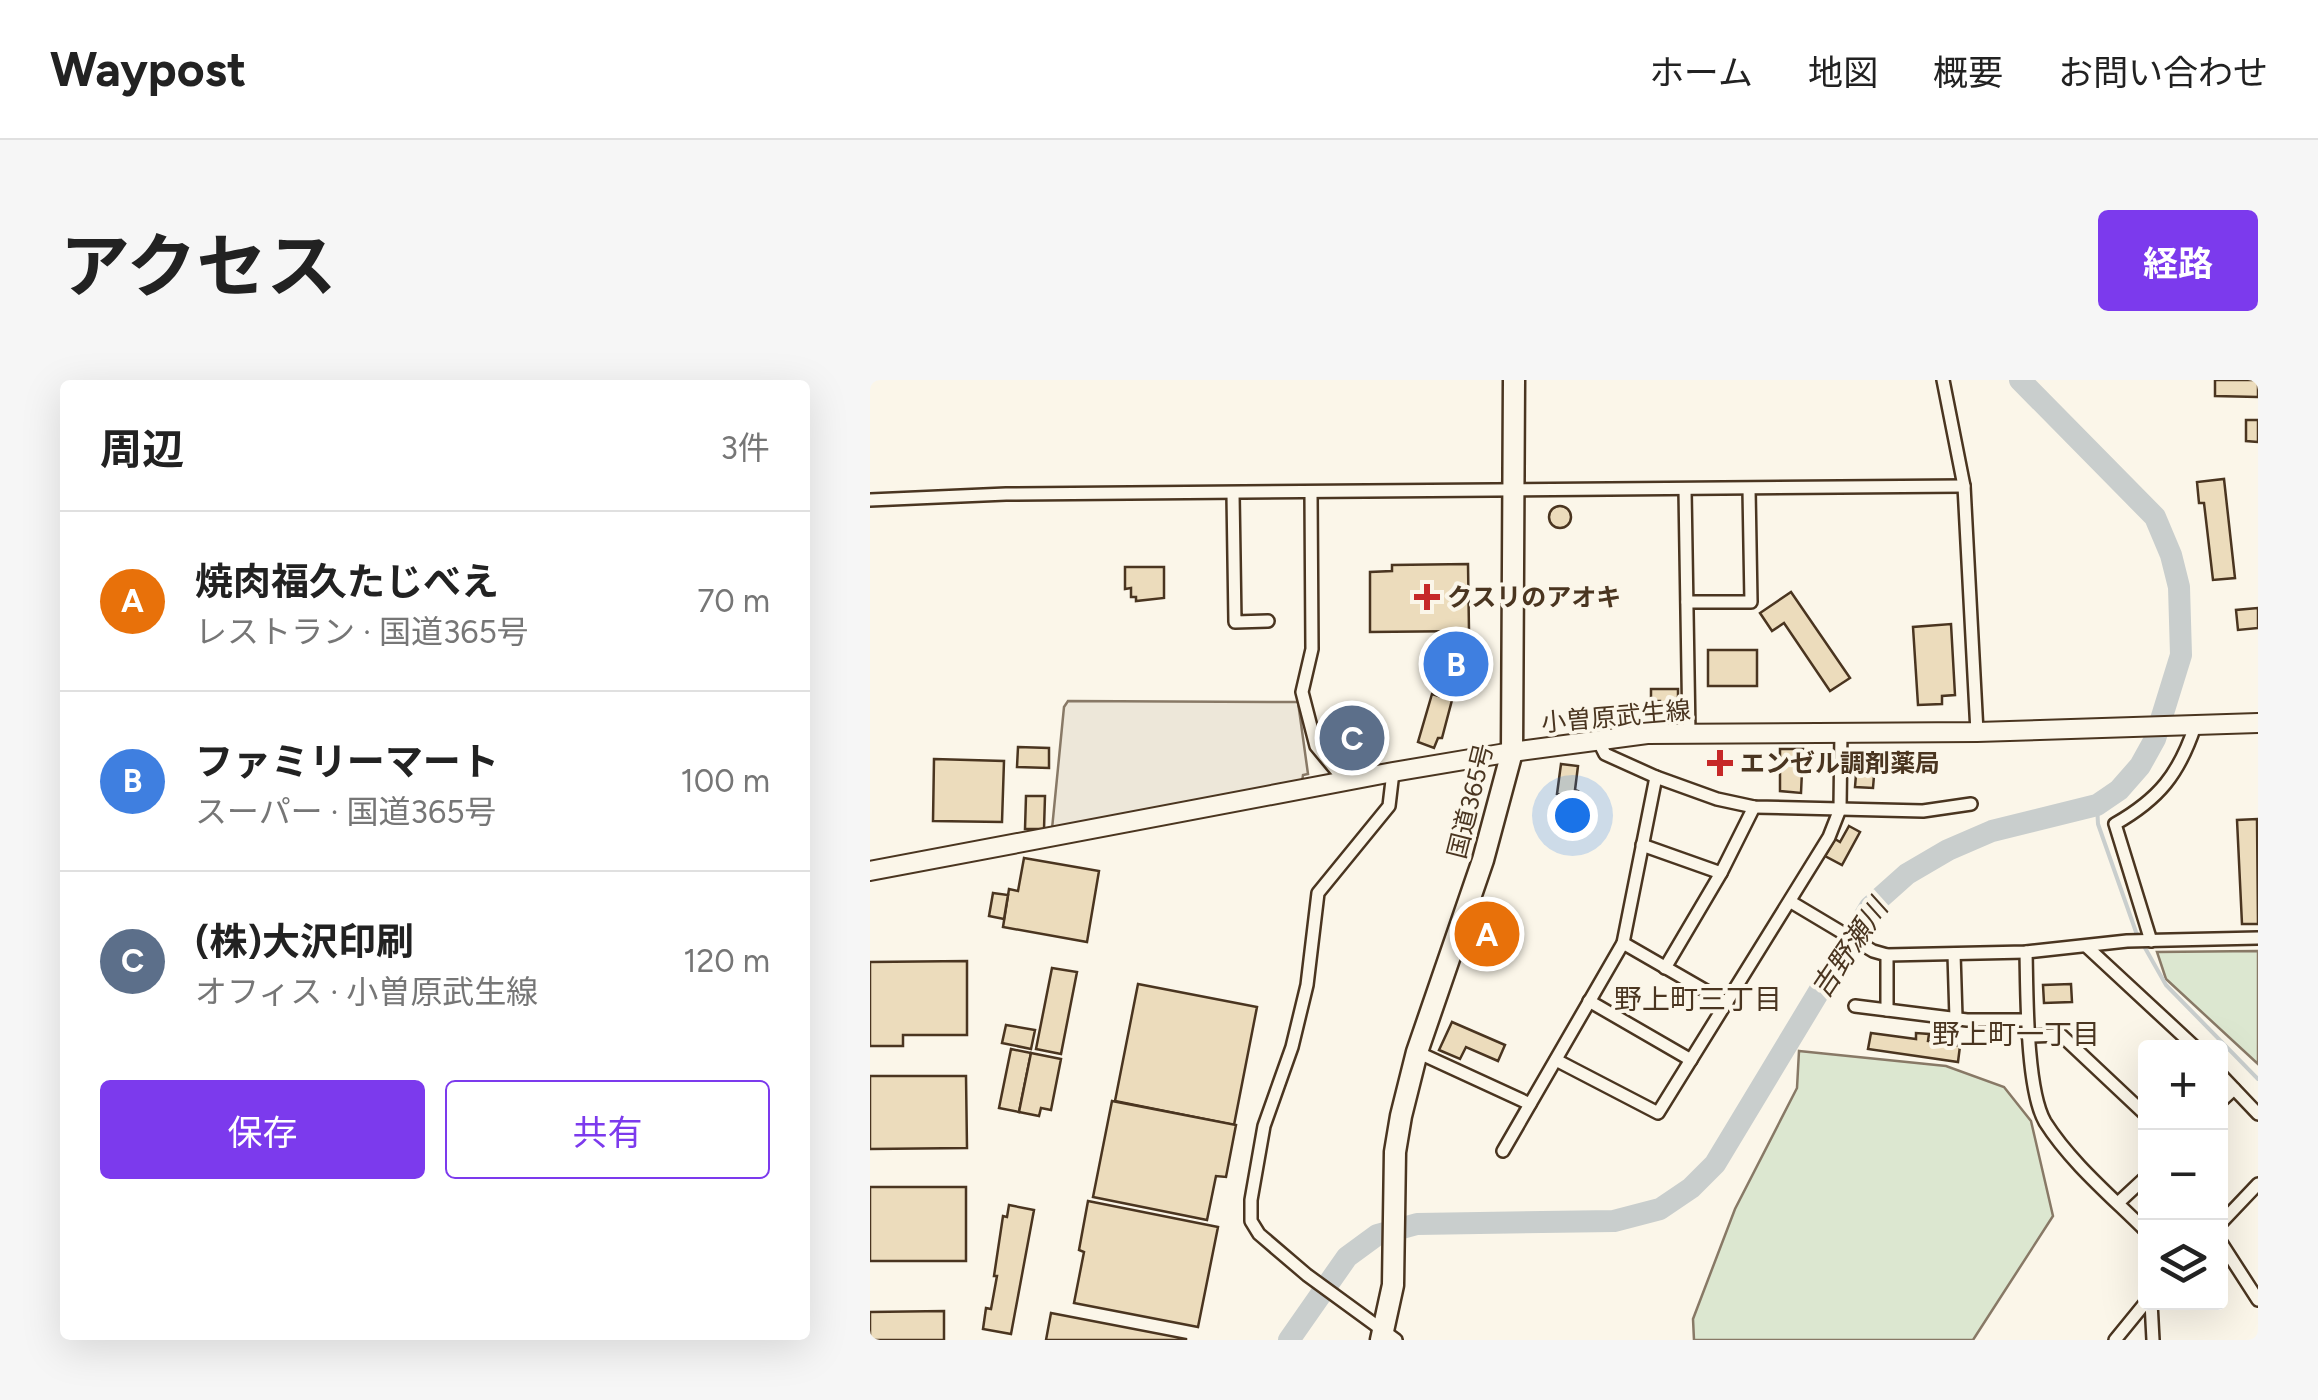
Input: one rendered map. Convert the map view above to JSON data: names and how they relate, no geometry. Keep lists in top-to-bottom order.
{
  "streets": {
    "highway": ["国道365号"],
    "main road": ["小曽原武生線"]
  },
  "crossings": [
    ["小曽原武生線", "国道365号"]
  ],
  "districts": ["野上町三丁目", "野上町一丁目"],
  "water": ["吉野瀬川"],
  "places": {
    "health": ["クスリのアオキ", "エンゼル調剤薬局"]
  },
  "page": {
    "header": "Waypost",
    "nav": [
      "ホーム",
      "地図",
      "概要",
      "お問い合わせ"
    ],
    "title": "アクセス",
    "buttons": [
      "経路",
      ["保存", "共有"]
    ],
    "heading": ["周辺", "3件"],
    "list": [
      {
        "mark": "A",
        "name": "焼肉福久たじべえ",
        "note": "レストラン · 国道365号",
        "value": "70 m"
      },
      {
        "mark": "B",
        "name": "ファミリーマート",
        "note": "スーパー · 国道365号",
        "value": "100 m"
      },
      {
        "mark": "C",
        "name": "(株)大沢印刷",
        "note": "オフィス · 小曽原武生線",
        "value": "120 m"
      }
    ],
    "pins": ["B", "C", "A"],
    "map_buttons": ["+", "−"]
  }
}
